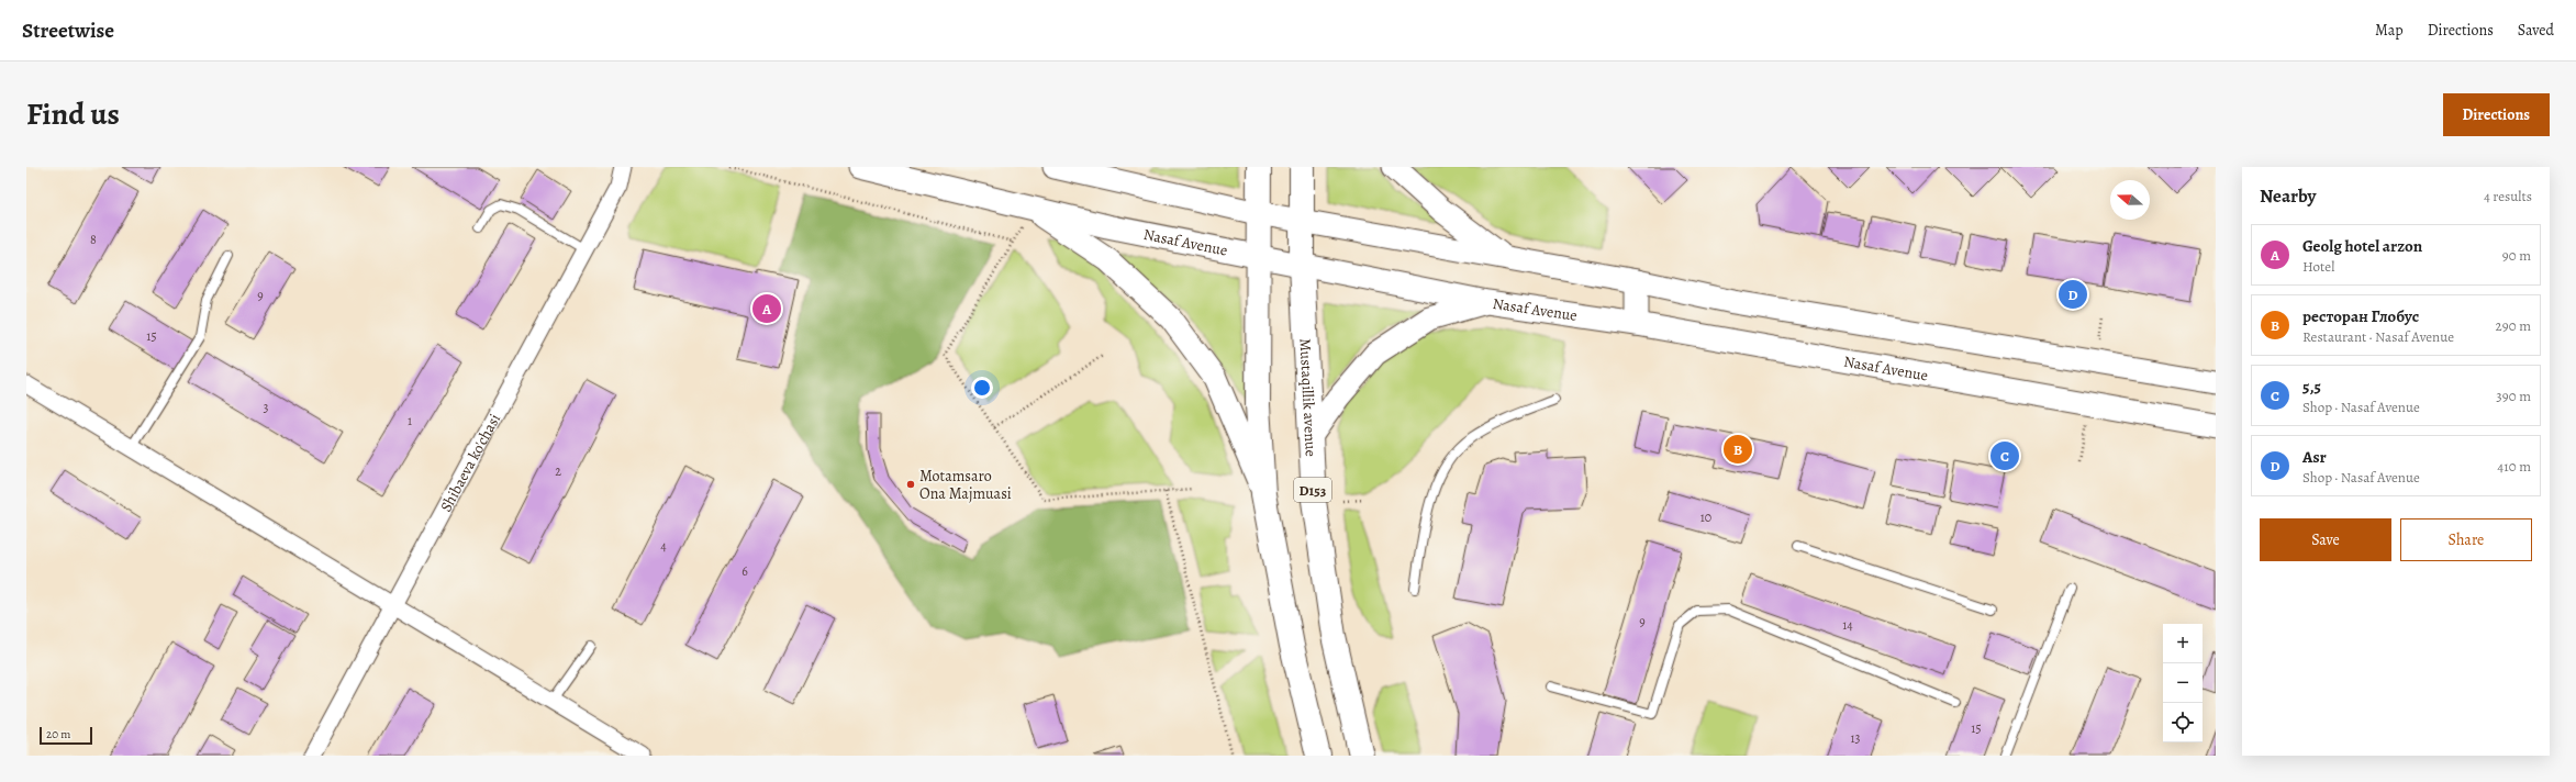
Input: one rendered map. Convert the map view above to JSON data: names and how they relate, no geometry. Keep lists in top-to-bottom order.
{
  "streets": {
    "main road": ["Nasaf Avenue", "Mustaqillik avenue", "D153"],
    "street": ["Shibaeva ko'chasi"]
  },
  "crossings": [
    ["Nasaf Avenue", "Mustaqillik avenue"]
  ],
  "places": ["Motamsaro Ona Majmuasi"],
  "house_numbers": [
    "8",
    "9",
    "15",
    "3",
    "1",
    "2",
    "10",
    "4",
    "6",
    "9",
    "14",
    "15",
    "13"
  ],
  "scale_bar": "20 m",
  "north": "left",
  "page": {
    "header": "Streetwise",
    "nav": ["Map", "Directions", "Saved"],
    "title": "Find us",
    "buttons": [
      "Directions",
      ["Save", "Share"]
    ],
    "heading": ["Nearby", "4 results"],
    "list": [
      {
        "mark": "A",
        "name": "Geolg hotel arzon",
        "note": "Hotel",
        "value": "90 m"
      },
      {
        "mark": "B",
        "name": "ресторан Глобус",
        "note": "Restaurant · Nasaf Avenue",
        "value": "290 m"
      },
      {
        "mark": "C",
        "name": "5,5",
        "note": "Shop · Nasaf Avenue",
        "value": "390 m"
      },
      {
        "mark": "D",
        "name": "Asr",
        "note": "Shop · Nasaf Avenue",
        "value": "410 m"
      }
    ],
    "pins": [
      "D",
      "A",
      "B",
      "C"
    ],
    "map_buttons": ["+", "−"],
    "scale": "20 m"
  }
}
